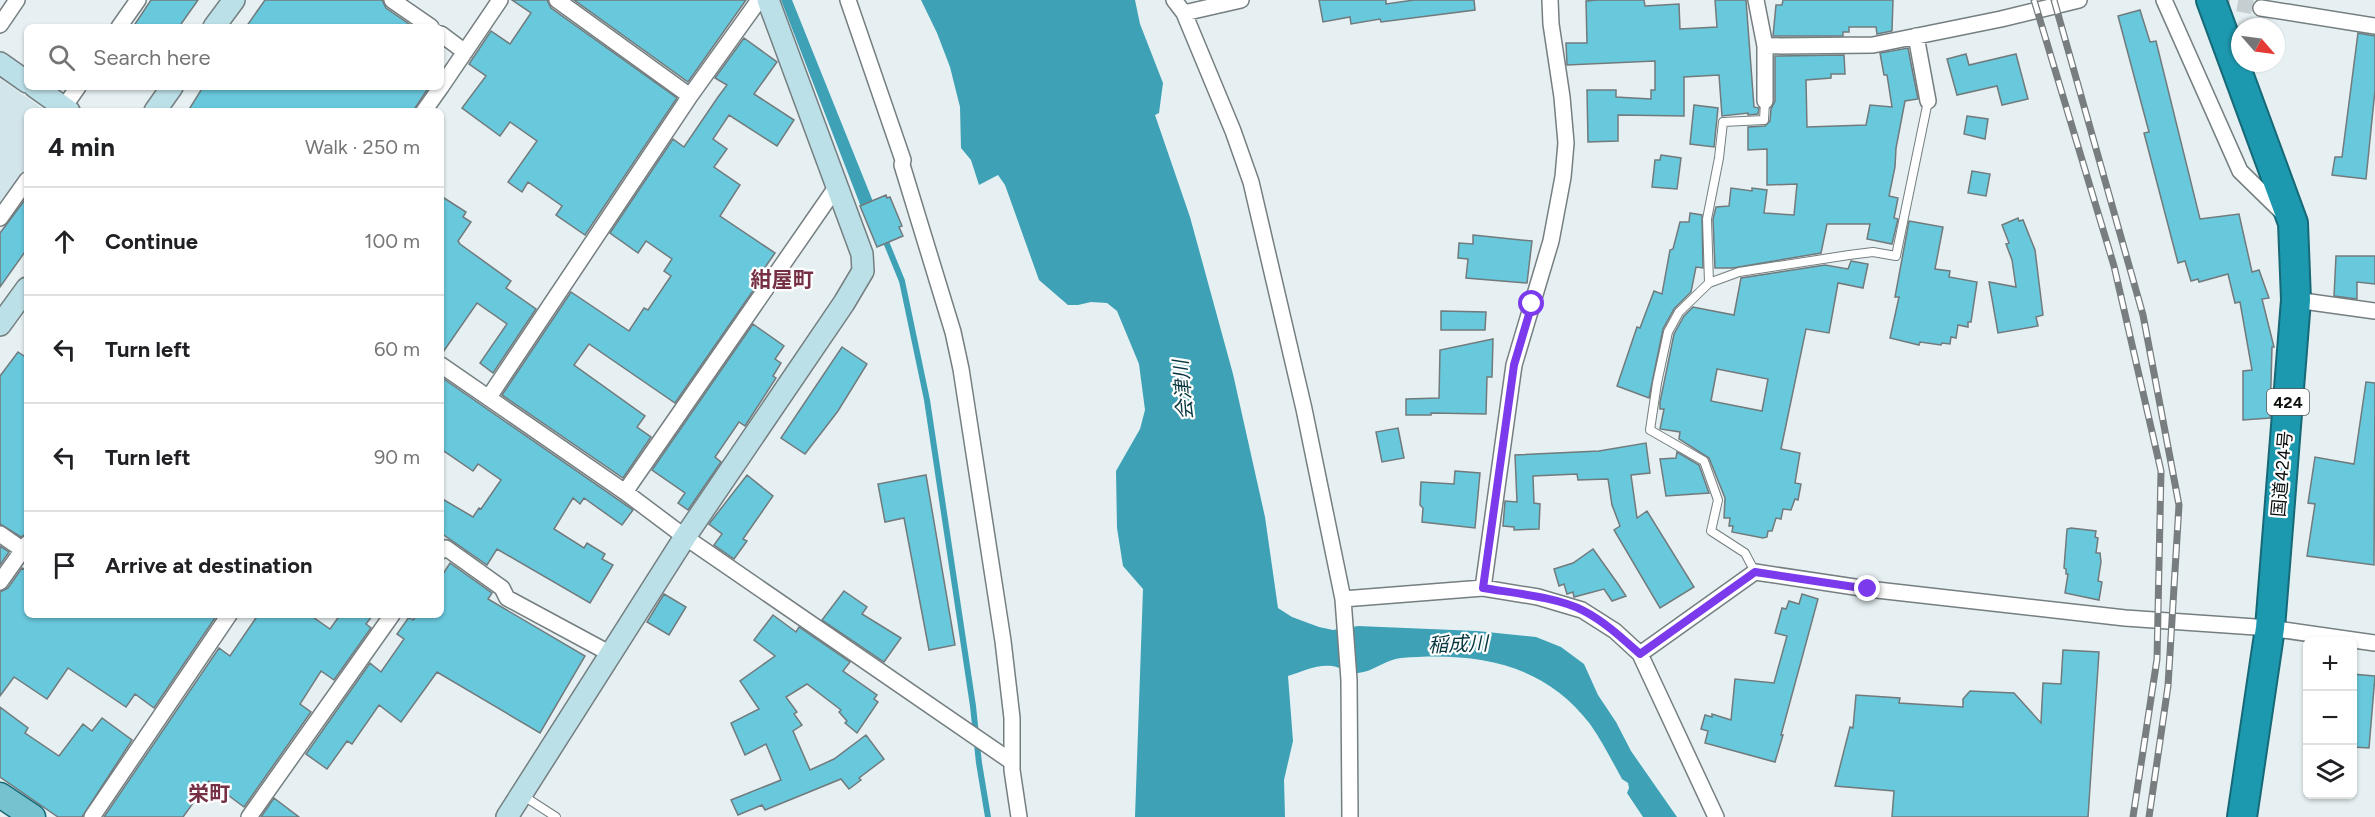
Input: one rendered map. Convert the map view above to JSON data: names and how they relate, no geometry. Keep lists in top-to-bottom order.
{
  "streets": {
    "highway": ["424", "国道424号"]
  },
  "districts": ["紺屋町", "栄町"],
  "water": ["会津川", "稲成川"],
  "north": "bottom right",
  "page": {
    "search": "Search here",
    "heading": ["4 min", "Walk · 250 m"],
    "list": [
      ["Continue", "100 m"],
      ["Turn left", "60 m"],
      ["Turn left", "90 m"],
      "Arrive at destination"
    ],
    "map_buttons": ["+", "−"]
  }
}
